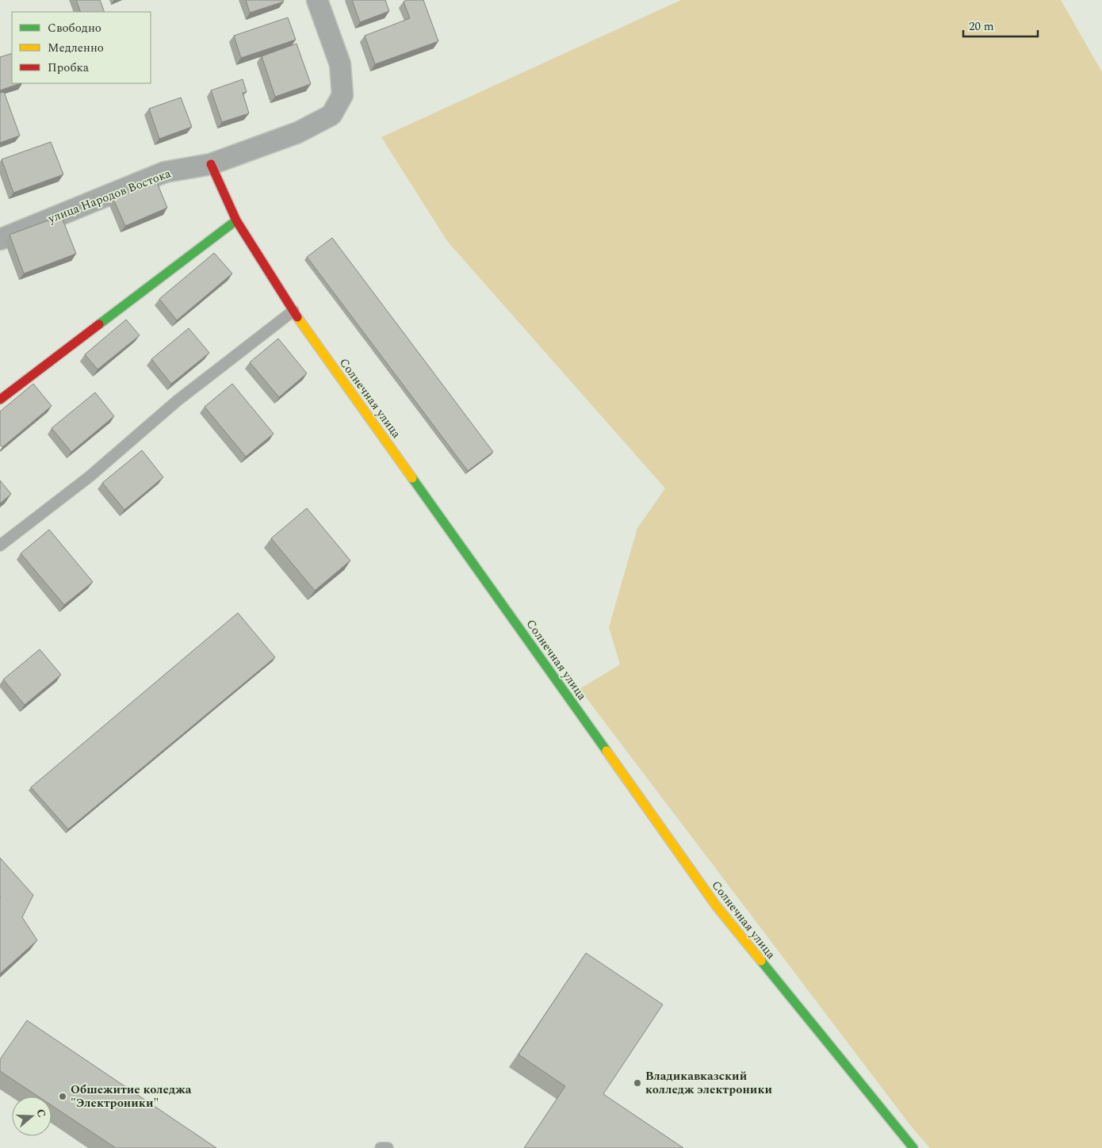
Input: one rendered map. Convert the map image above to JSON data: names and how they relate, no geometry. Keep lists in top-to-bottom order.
{
  "streets": {
    "street": ["улица Народов Востока", "Солнечная улица"]
  },
  "crossings": [
    ["улица Народов Востока", "Солнечная улица"]
  ],
  "places": ["Владикавказский колледж электроники", "Обшежитие коледжа \"Электроники\""],
  "legend": ["Свободно", "Медленно", "Пробка"],
  "scale_bar": "20 m",
  "north": "right"
}
